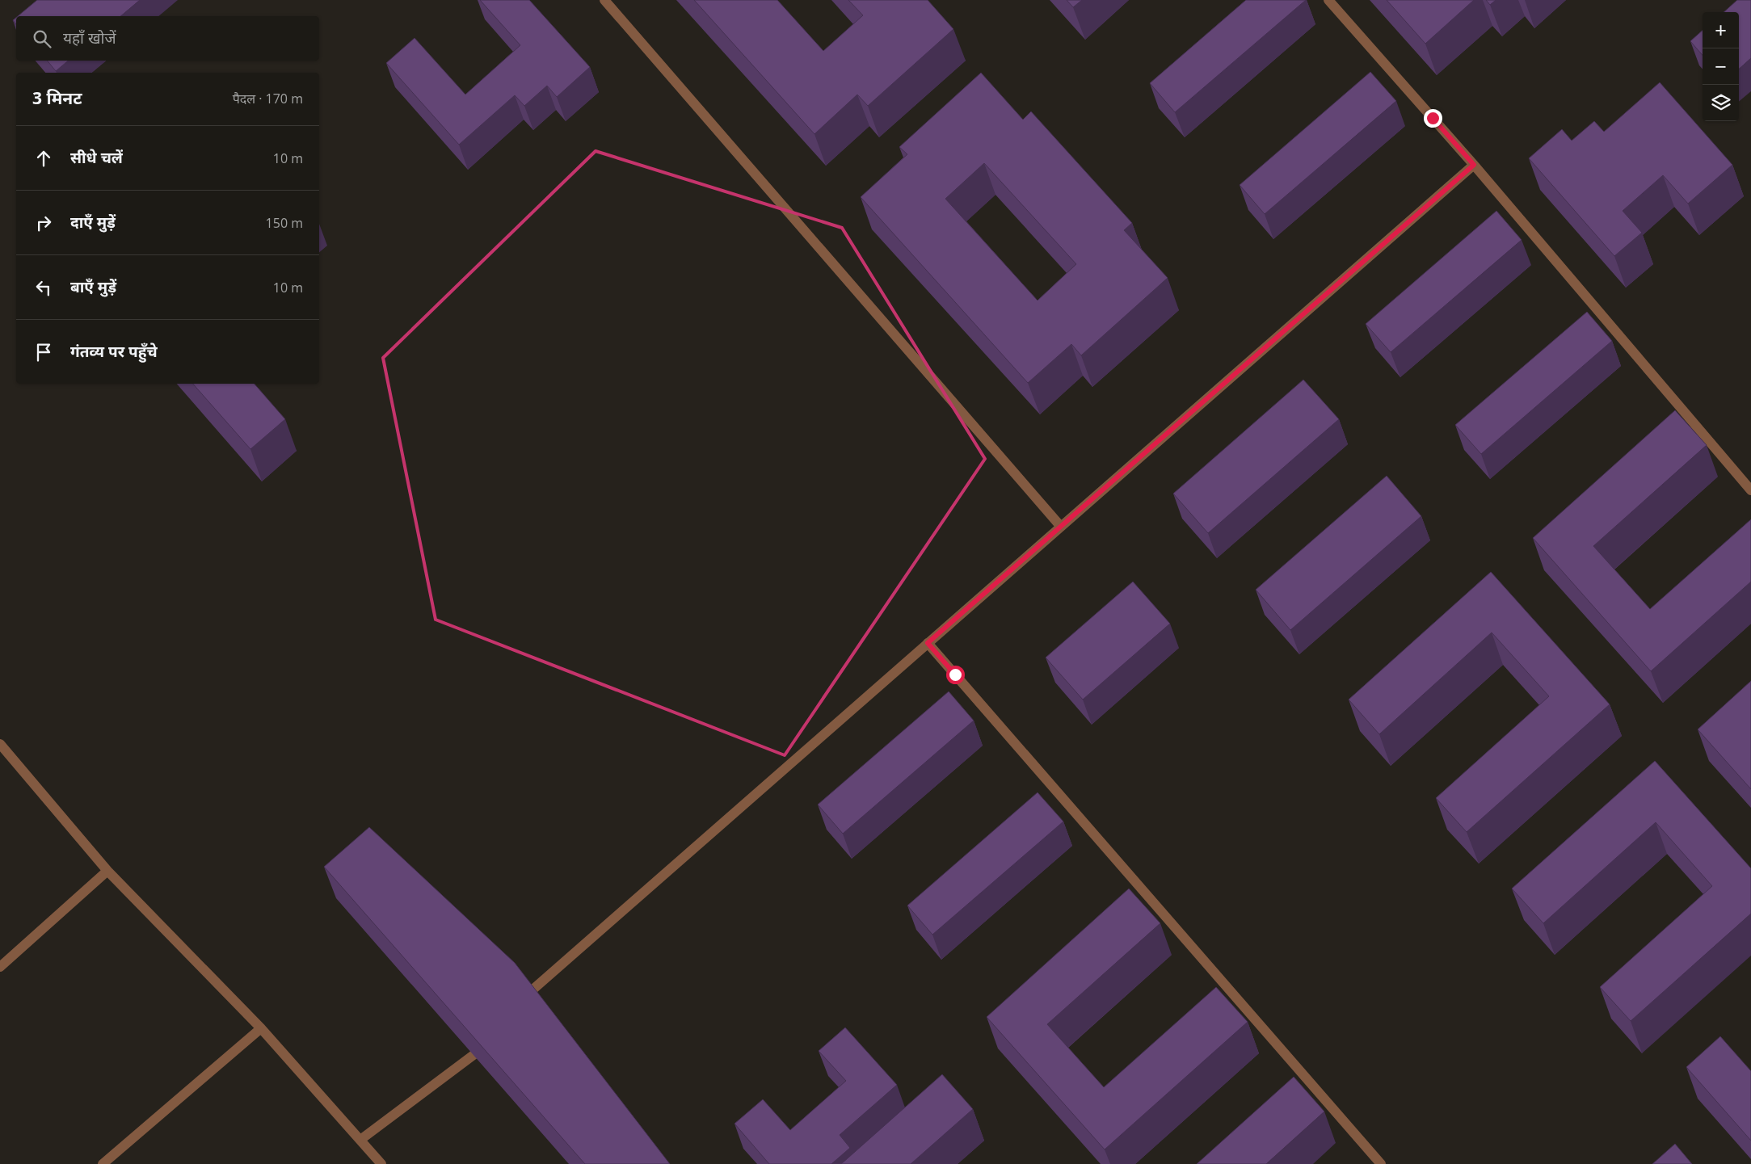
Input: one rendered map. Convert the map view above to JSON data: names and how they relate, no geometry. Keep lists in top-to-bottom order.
{
  "page": {
    "map_buttons": ["+", "−"],
    "search": "यहाँ खोजें",
    "heading": ["3 मिनट", "पैदल · 170 m"],
    "list": [
      ["सीधे चलें", "10 m"],
      ["दाएँ मुड़ें", "150 m"],
      ["बाएँ मुड़ें", "10 m"],
      "गंतव्य पर पहुँचे"
    ]
  }
}
